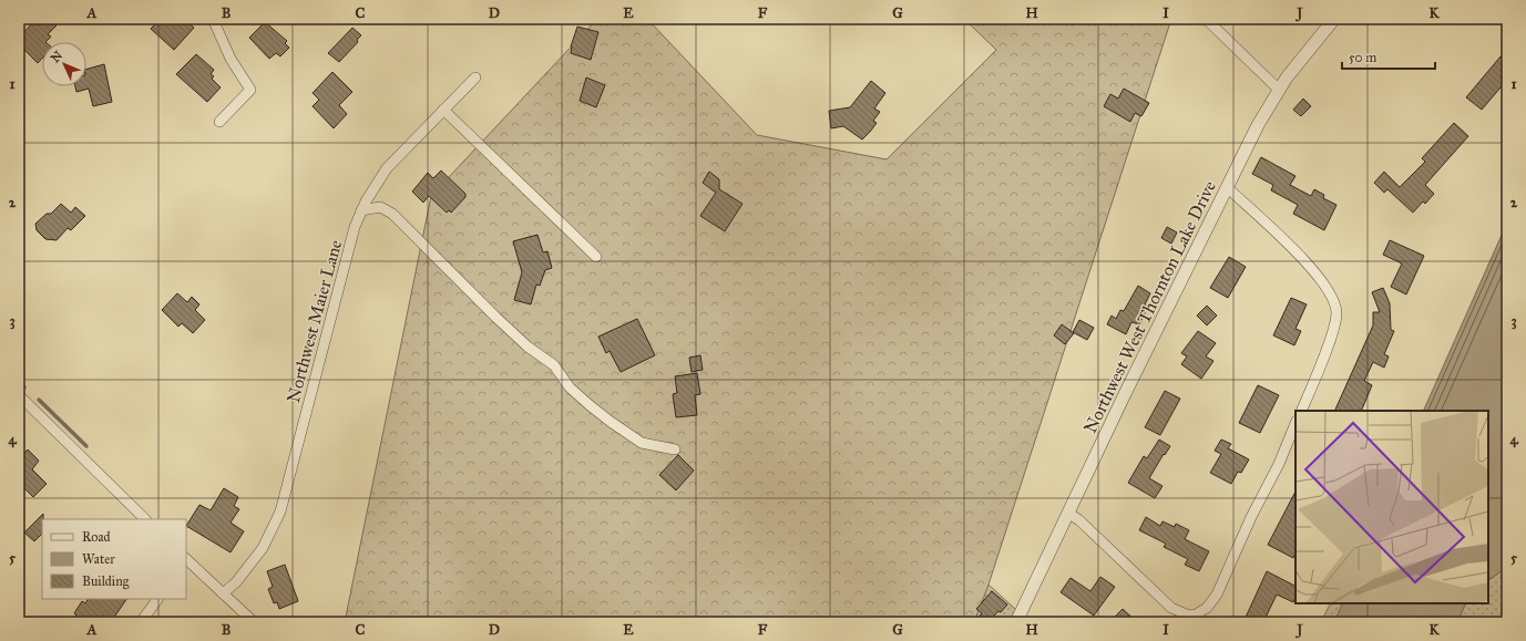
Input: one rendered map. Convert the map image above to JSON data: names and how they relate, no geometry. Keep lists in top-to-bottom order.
{
  "streets": {
    "street": ["Northwest West Thornton Lake Drive", "Northwest Maier Lane"]
  },
  "legend": ["Road", "Water", "Building"],
  "scale_bar": "50 m",
  "north": "top left",
  "grid": {
    "columns": [
      "A",
      "B",
      "C",
      "D",
      "E",
      "F",
      "G",
      "H",
      "I",
      "J",
      "K"
    ],
    "rows": [
      "1",
      "2",
      "3",
      "4",
      "5"
    ]
  }
}
